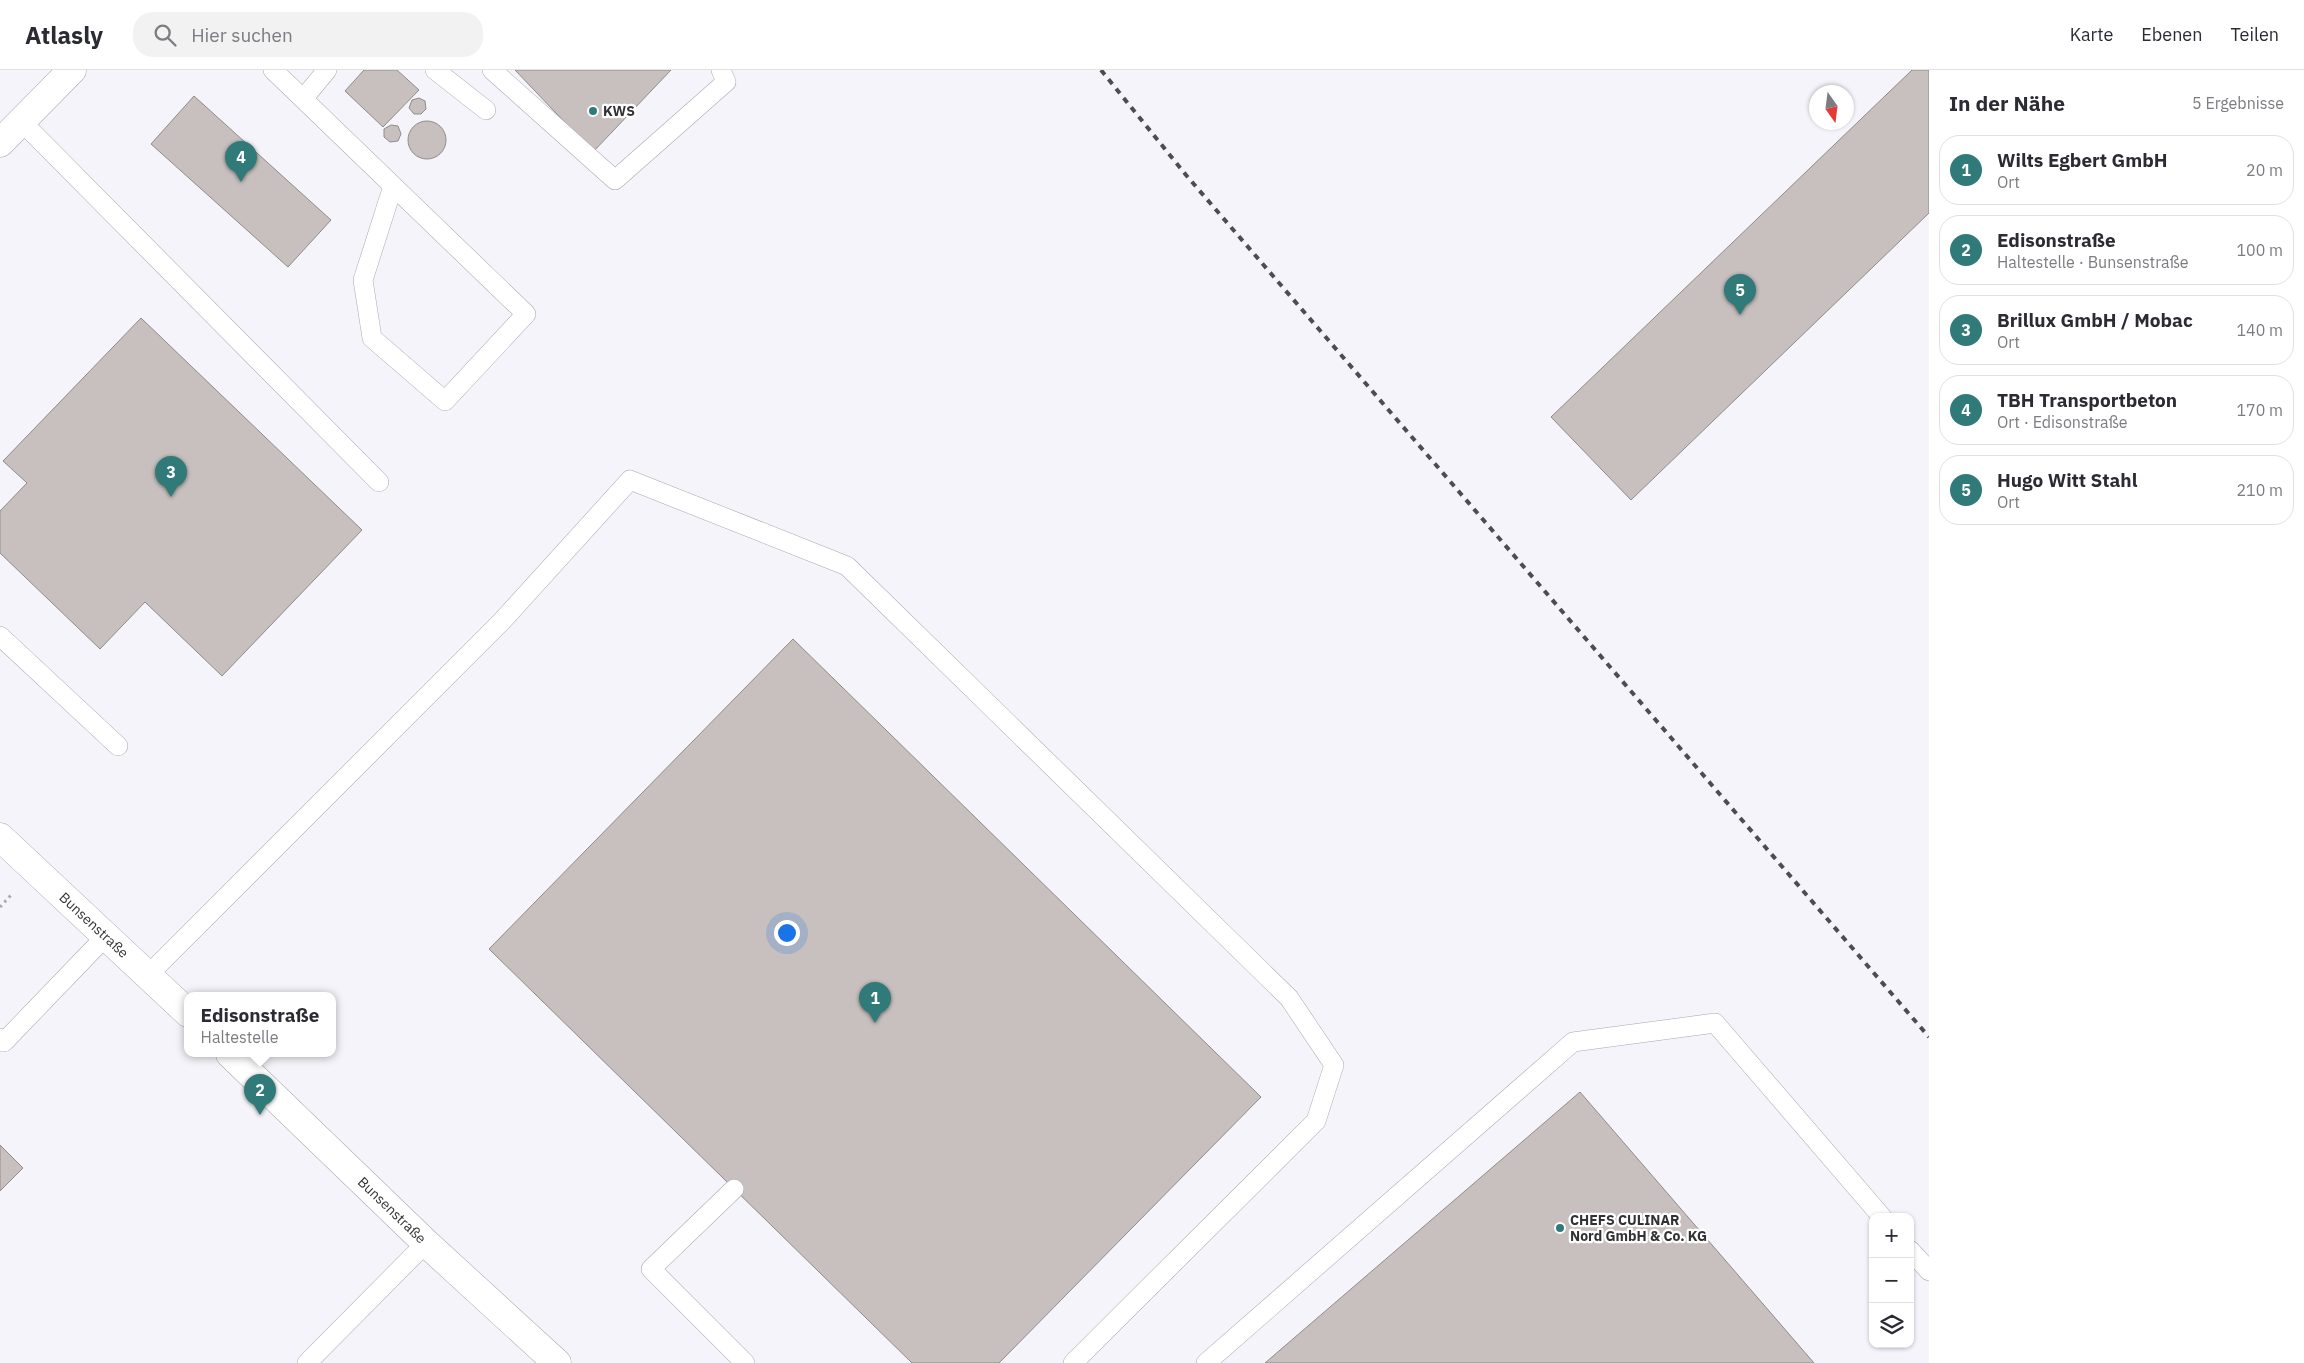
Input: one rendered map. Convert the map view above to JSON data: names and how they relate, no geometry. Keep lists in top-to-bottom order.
{
  "streets": {
    "street": ["Bunsenstraße"]
  },
  "places": ["KWS", "CHEFS CULINAR Nord GmbH & Co. KG"],
  "north": "bottom",
  "page": {
    "header": "Atlasly",
    "search": "Hier suchen",
    "nav": ["Karte", "Ebenen", "Teilen"],
    "heading": ["In der Nähe", "5 Ergebnisse"],
    "list": [
      {
        "mark": "1",
        "name": "Wilts Egbert GmbH",
        "note": "Ort",
        "value": "20 m"
      },
      {
        "mark": "2",
        "name": "Edisonstraße",
        "note": "Haltestelle · Bunsenstraße",
        "value": "100 m"
      },
      {
        "mark": "3",
        "name": "Brillux GmbH / Mobac",
        "note": "Ort",
        "value": "140 m"
      },
      {
        "mark": "4",
        "name": "TBH Transportbeton",
        "note": "Ort · Edisonstraße",
        "value": "170 m"
      },
      {
        "mark": "5",
        "name": "Hugo Witt Stahl",
        "note": "Ort",
        "value": "210 m"
      }
    ],
    "pins": [
      "4",
      "5",
      "3",
      "1",
      "2"
    ],
    "popup": ["Edisonstraße", "Haltestelle"],
    "map_buttons": ["+", "−"]
  }
}
